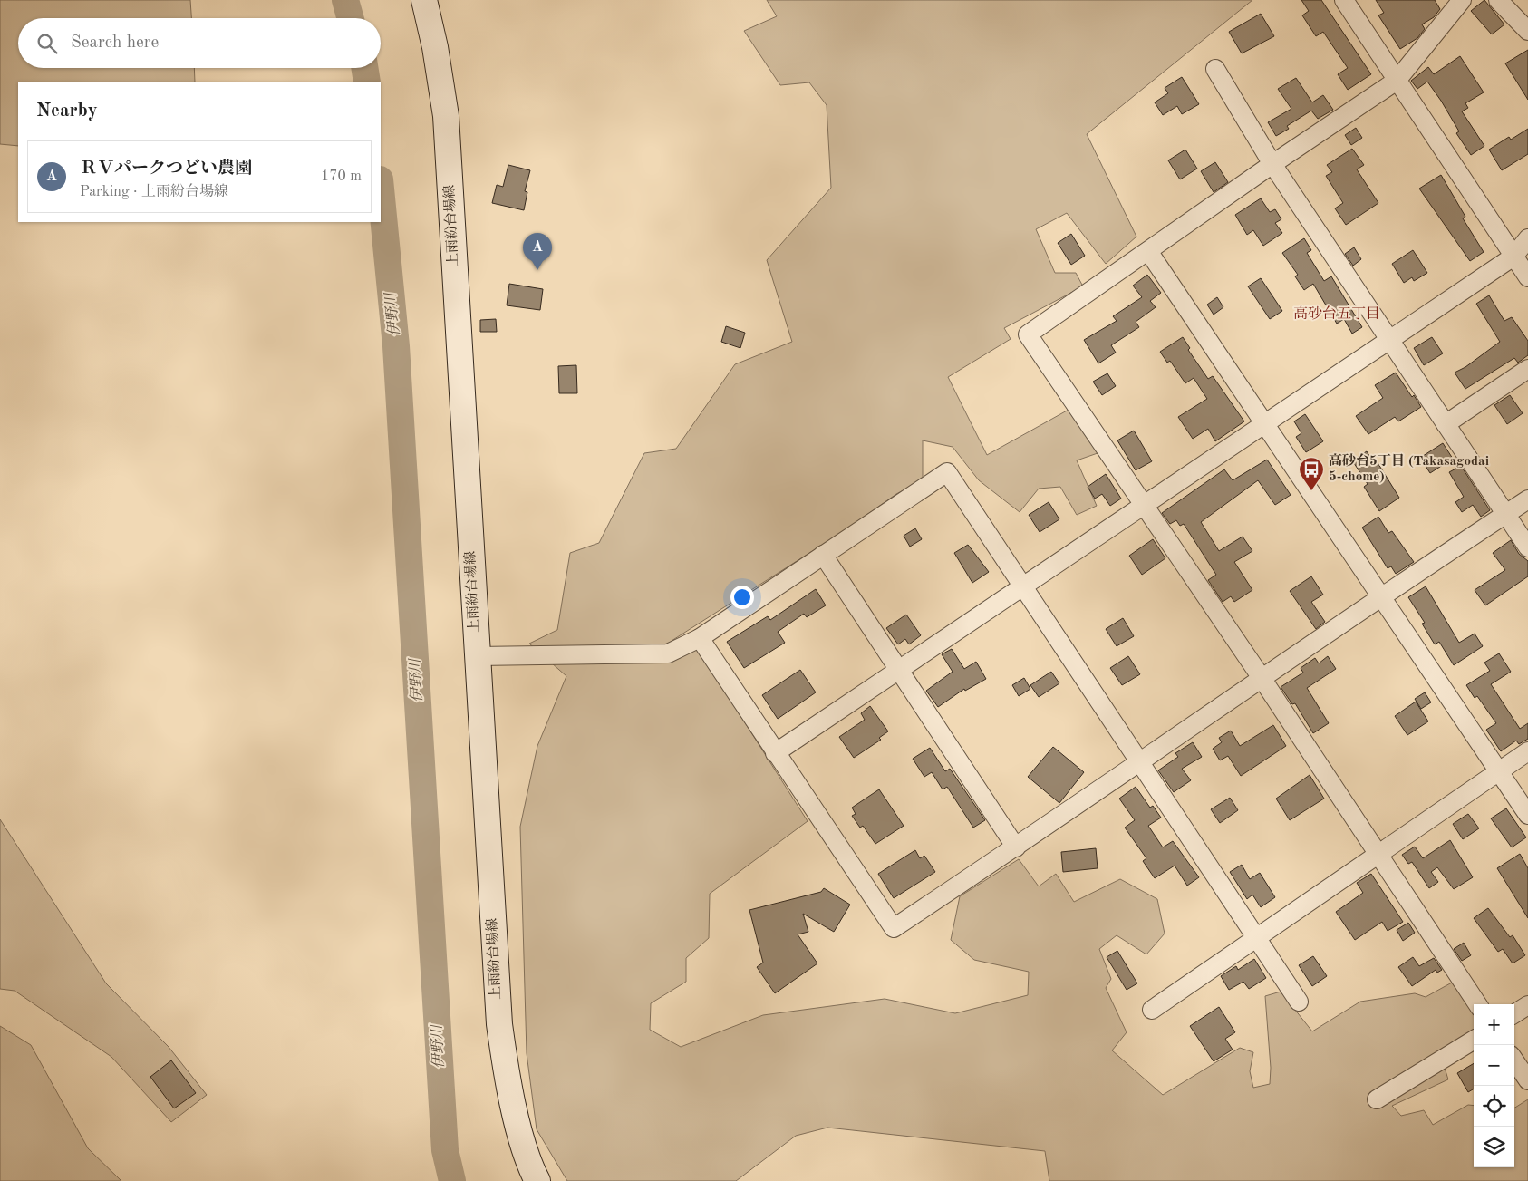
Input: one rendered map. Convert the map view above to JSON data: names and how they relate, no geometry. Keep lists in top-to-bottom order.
{
  "streets": {
    "main road": ["上雨紛台場線"]
  },
  "districts": ["高砂台五丁目"],
  "water": ["伊野川"],
  "places": {
    "bus stop": ["高砂台5丁目 (Takasagodai 5-chome)"]
  },
  "page": {
    "search": "Search here",
    "heading": "Nearby",
    "list": [
      {
        "mark": "A",
        "name": "ＲＶパークつどい農園",
        "note": "Parking · 上雨紛台場線",
        "value": "170 m"
      }
    ],
    "pins": "A",
    "map_buttons": ["+", "−"]
  }
}
